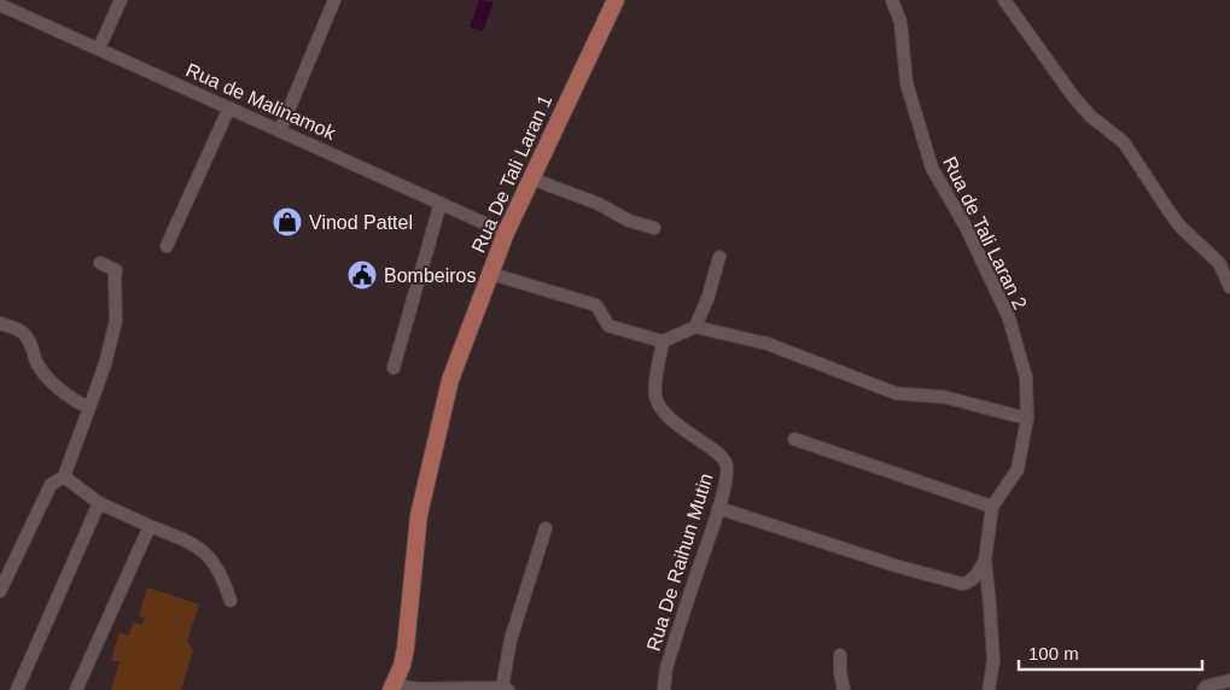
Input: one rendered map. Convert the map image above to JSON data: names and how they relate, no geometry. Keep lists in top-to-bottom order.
{
  "streets": {
    "main road": ["Rua De Tali Laran 1"],
    "street": ["Rua de Malinamok", "Rua de Tali Laran 2", "Rua De Raihun Mutin"]
  },
  "crossings": [
    ["Rua de Malinamok", "Rua De Tali Laran 1"]
  ],
  "places": {
    "shop": ["Vinod Pattel"],
    "public building": ["Bombeiros"]
  },
  "scale_bar": "100 m"
}
